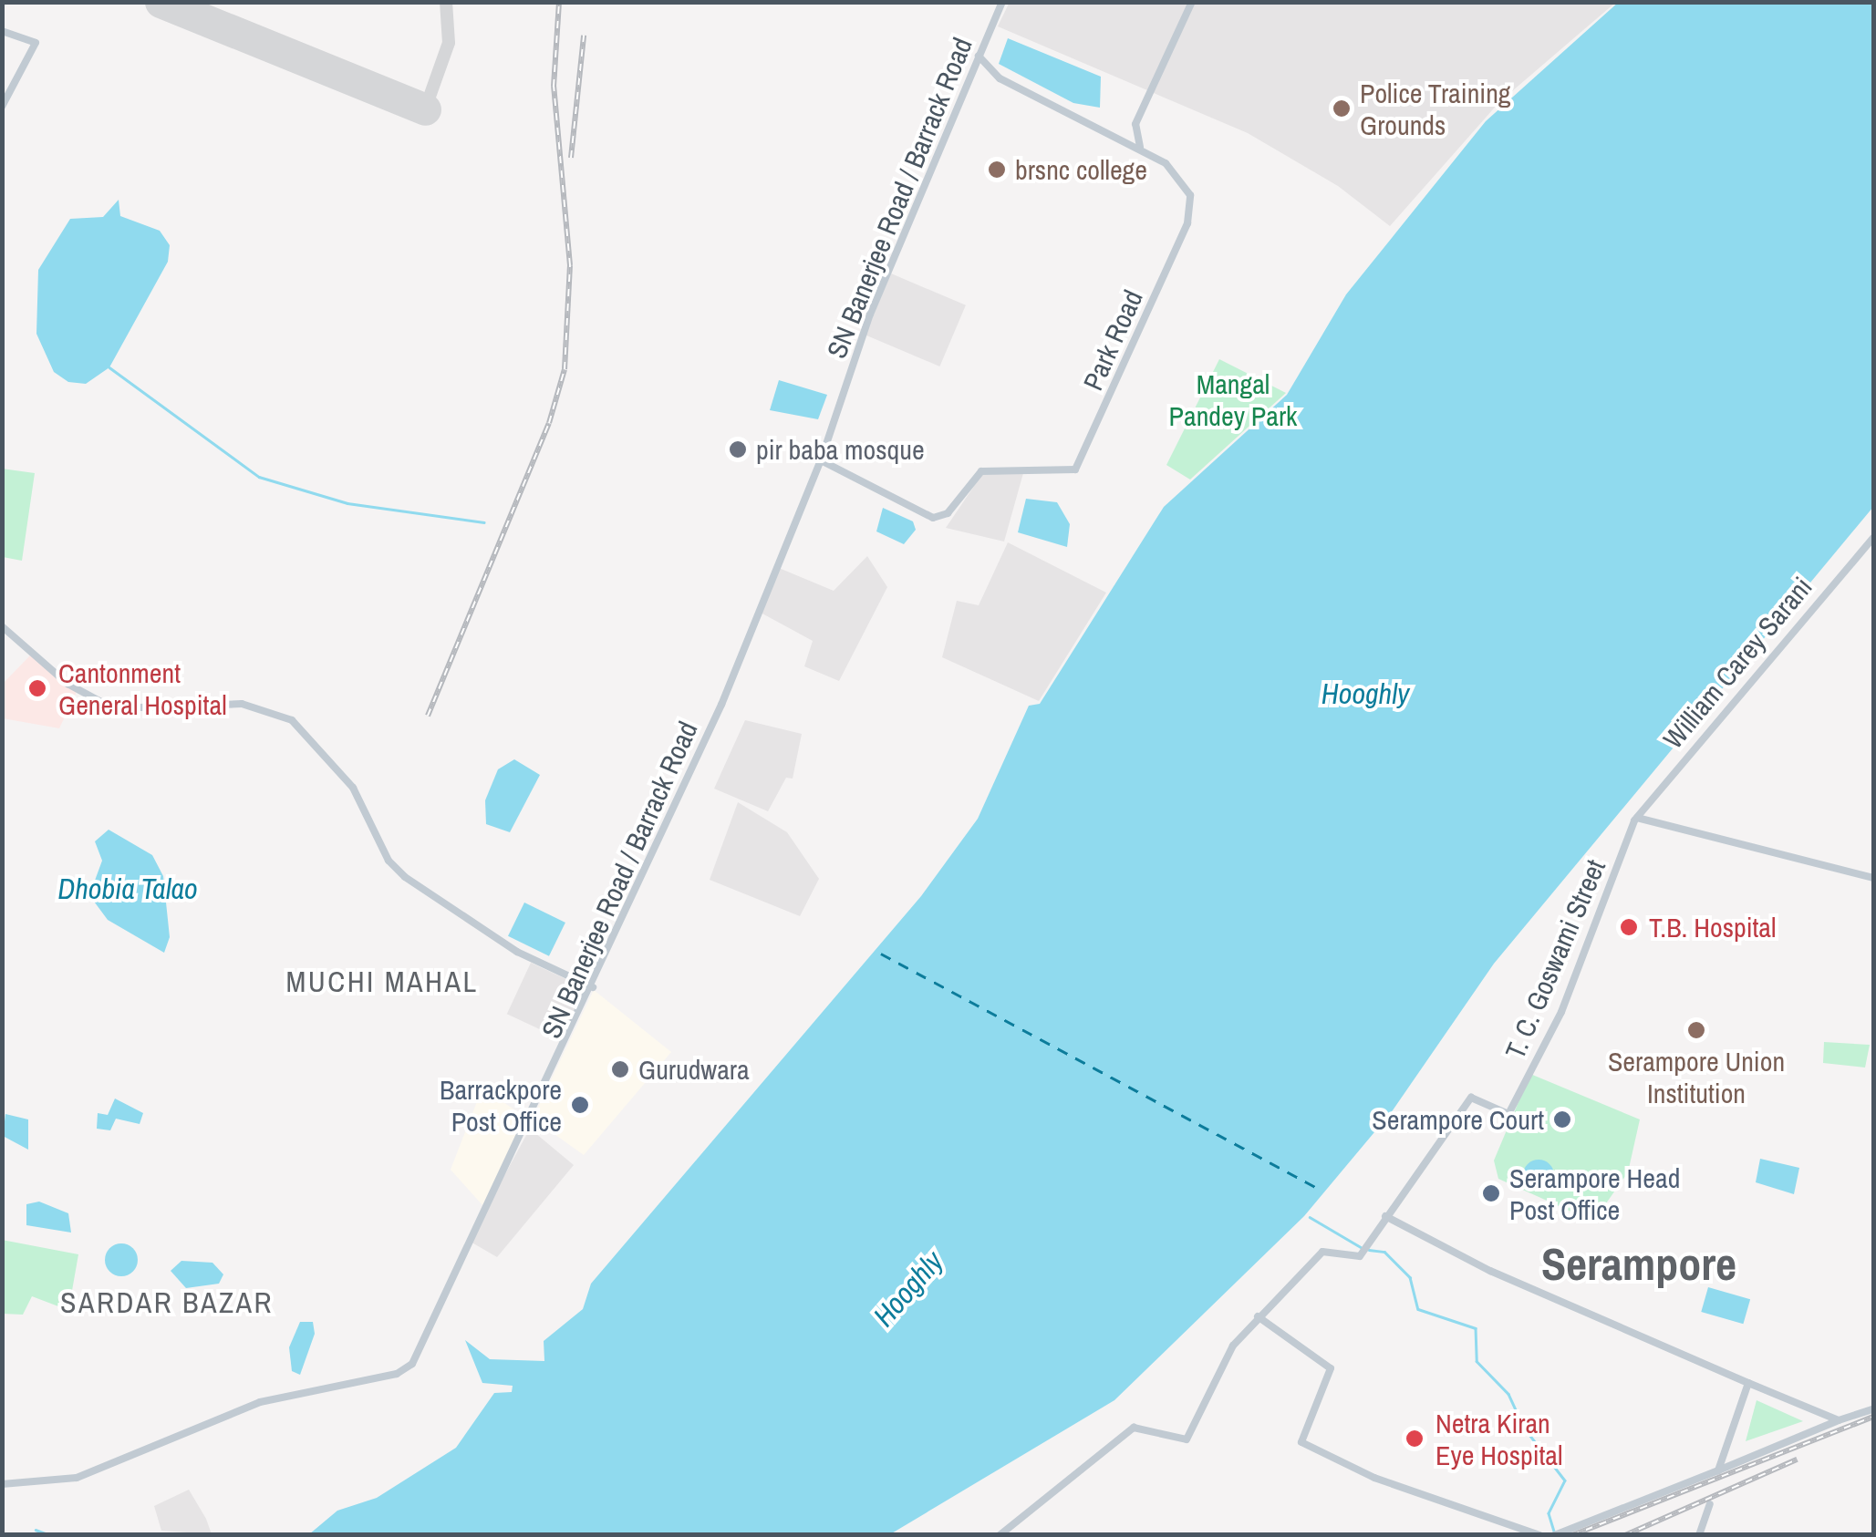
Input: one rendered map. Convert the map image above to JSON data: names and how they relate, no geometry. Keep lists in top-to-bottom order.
{
  "streets": {
    "street": [
      "SN Banerjee Road / Barrack Road",
      "Park Road",
      "William Carey Sarani",
      "T. C. Goswami Street"
    ]
  },
  "crossings": [
    ["SN Banerjee Road / Barrack Road", "Park Road"],
    ["William Carey Sarani", "T. C. Goswami Street"]
  ],
  "districts": ["MUCHI MAHAL", "Serampore", "SARDAR BAZAR"],
  "water": ["Hooghly", "Dhobia Talao"],
  "parks": ["Mangal Pandey Park"],
  "places": [
    "Police Training Grounds",
    "brsnc college",
    "pir baba mosque",
    "Cantonment General Hospital",
    "T.B. Hospital",
    "Serampore Union Institution",
    "Gurudwara",
    "Barrackpore Post Office",
    "Serampore Court",
    "Serampore Head Post Office",
    "Netra Kiran Eye Hospital"
  ]
}
